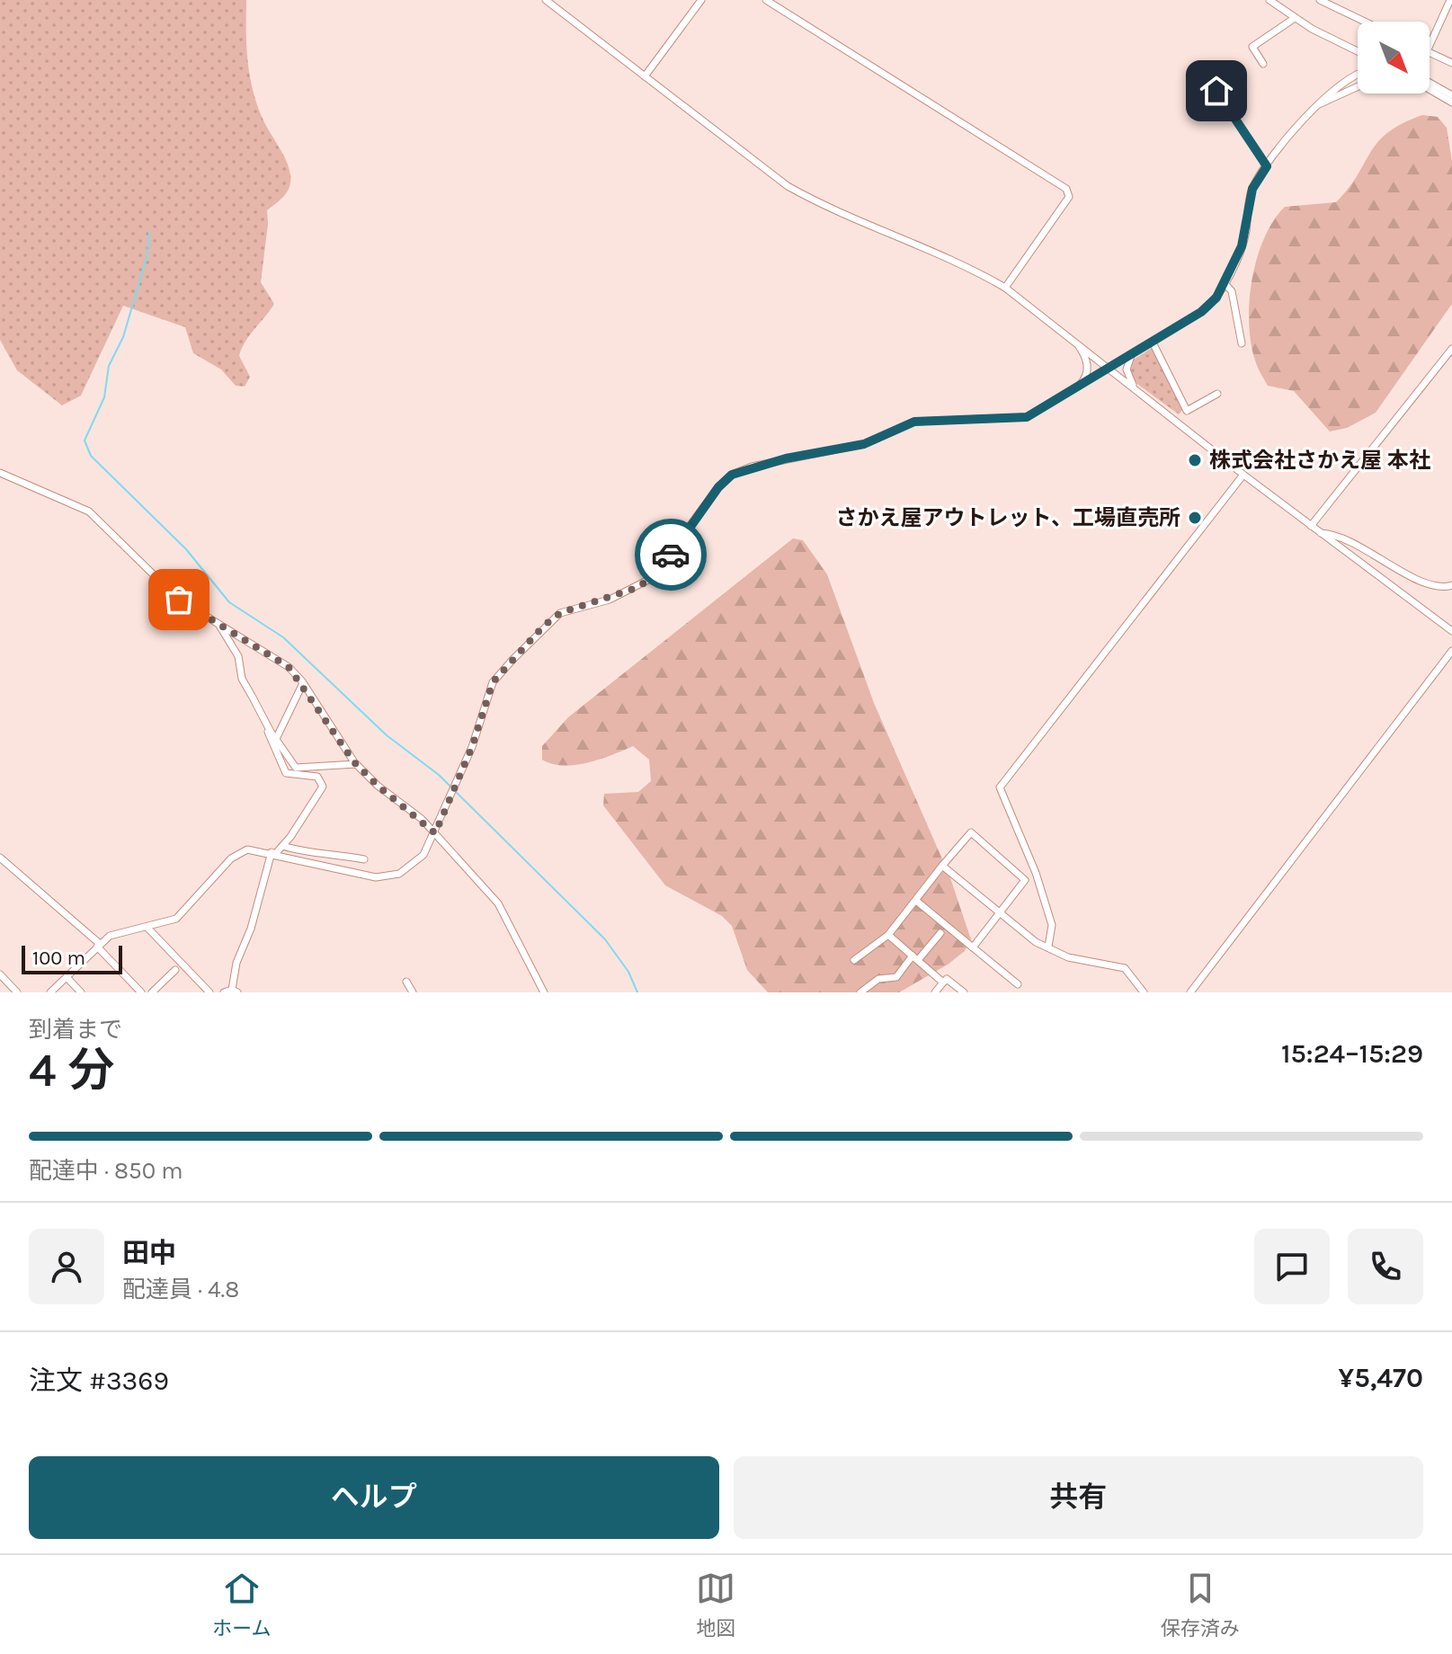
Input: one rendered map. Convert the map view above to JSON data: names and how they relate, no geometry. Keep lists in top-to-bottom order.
{
  "places": ["株式会社さかえ屋 本社", "さかえ屋アウトレット、工場直売所"],
  "scale_bar": "100 m",
  "north": "bottom right",
  "page": {
    "scale": "100 m",
    "heading": ["4 分", "到着まで", "15:24–15:29"],
    "panel": [
      "田中",
      "配達員 · 4.8",
      "注文 #3369",
      "¥5,470"
    ],
    "bar": "配達中 · 850 m",
    "buttons": ["ヘルプ", "共有"],
    "tabs": ["ホーム", "地図", "保存済み"]
  }
}
